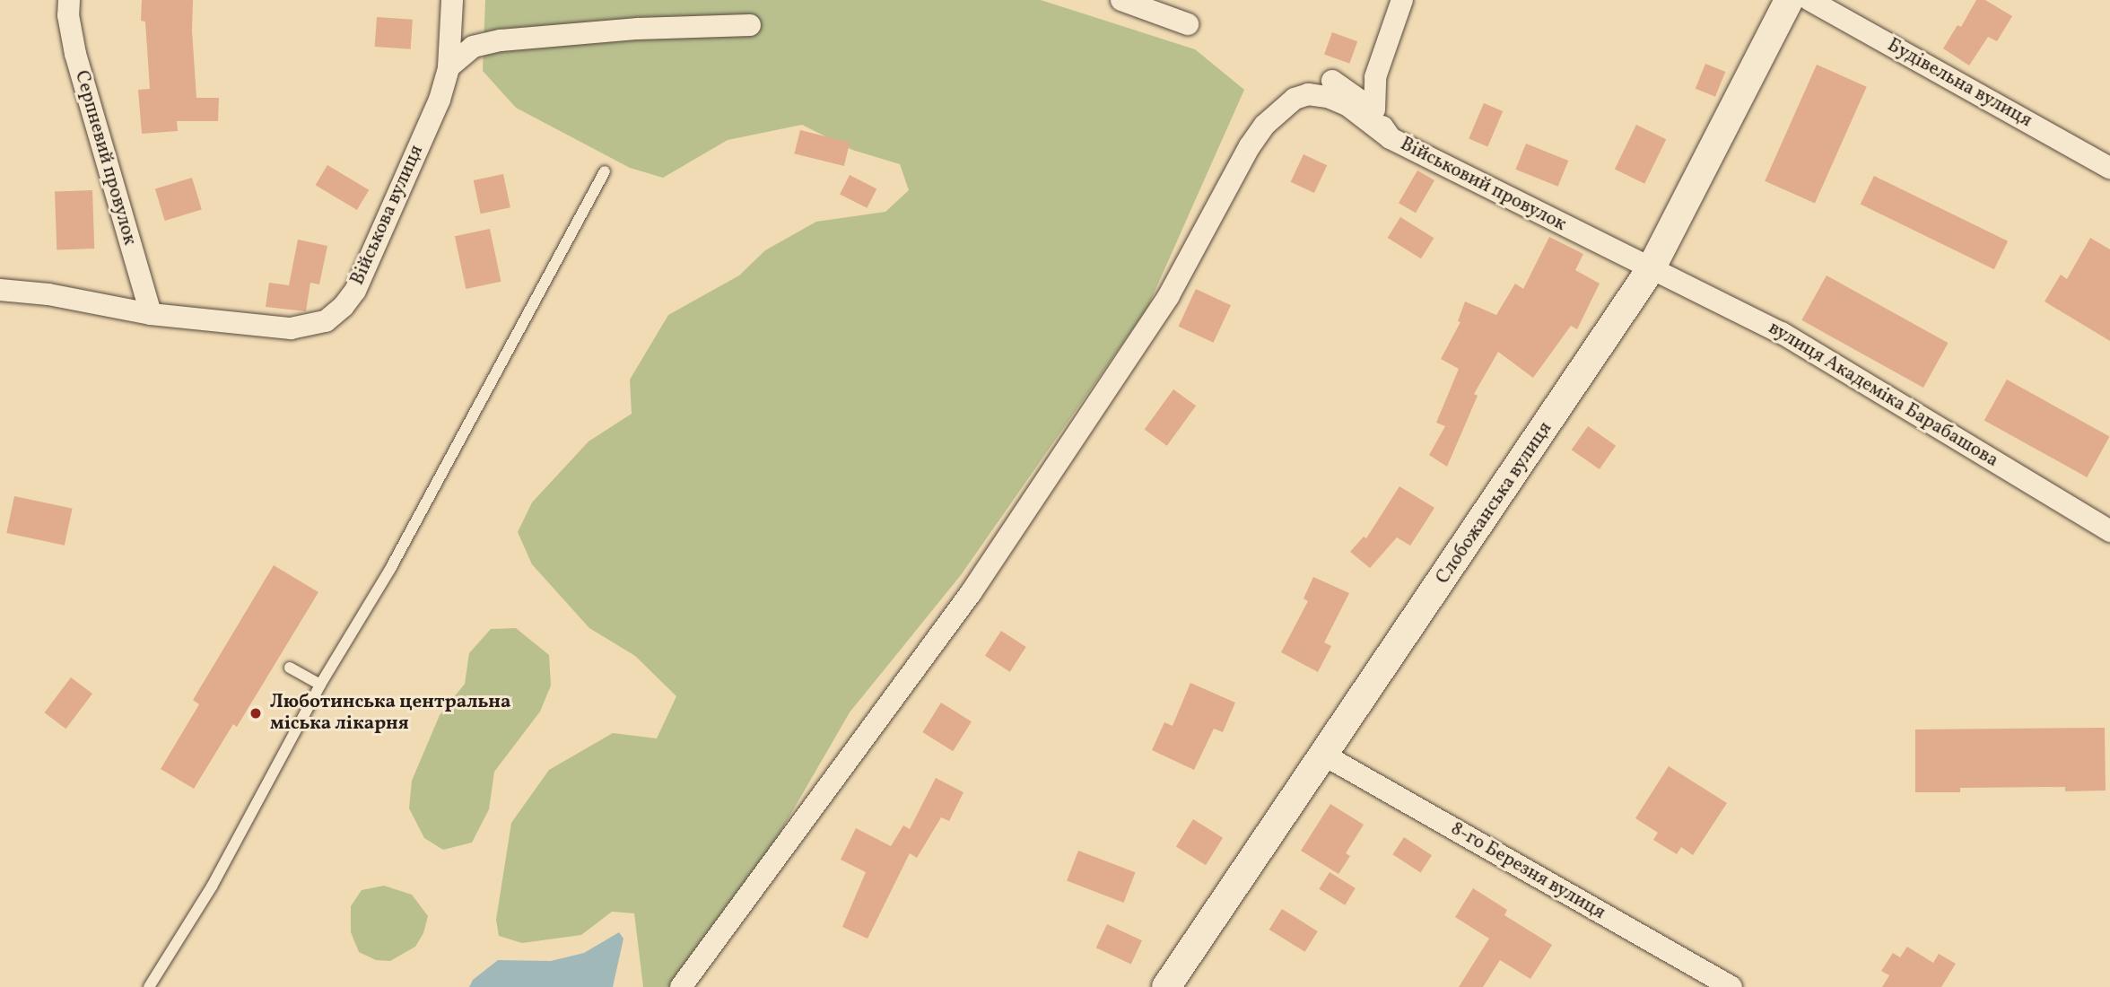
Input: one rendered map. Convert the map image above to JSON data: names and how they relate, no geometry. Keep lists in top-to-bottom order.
{
  "streets": {
    "street": [
      "Будівельна вулиця",
      "Серпневий провулок",
      "Військовий провулок",
      "Військова вулиця",
      "вулиця Академіка Барабашова",
      "Слобожанська вулиця",
      "8-го Березня вулиця"
    ]
  },
  "crossings": [
    ["Серпневий провулок", "Військова вулиця"],
    ["Військовий провулок", "вулиця Академіка Барабашова"],
    ["Військовий провулок", "Слобожанська вулиця"],
    ["вулиця Академіка Барабашова", "Слобожанська вулиця"],
    ["Слобожанська вулиця", "8-го Березня вулиця"]
  ],
  "places": ["Люботинська центральна міська лікарня"]
}
